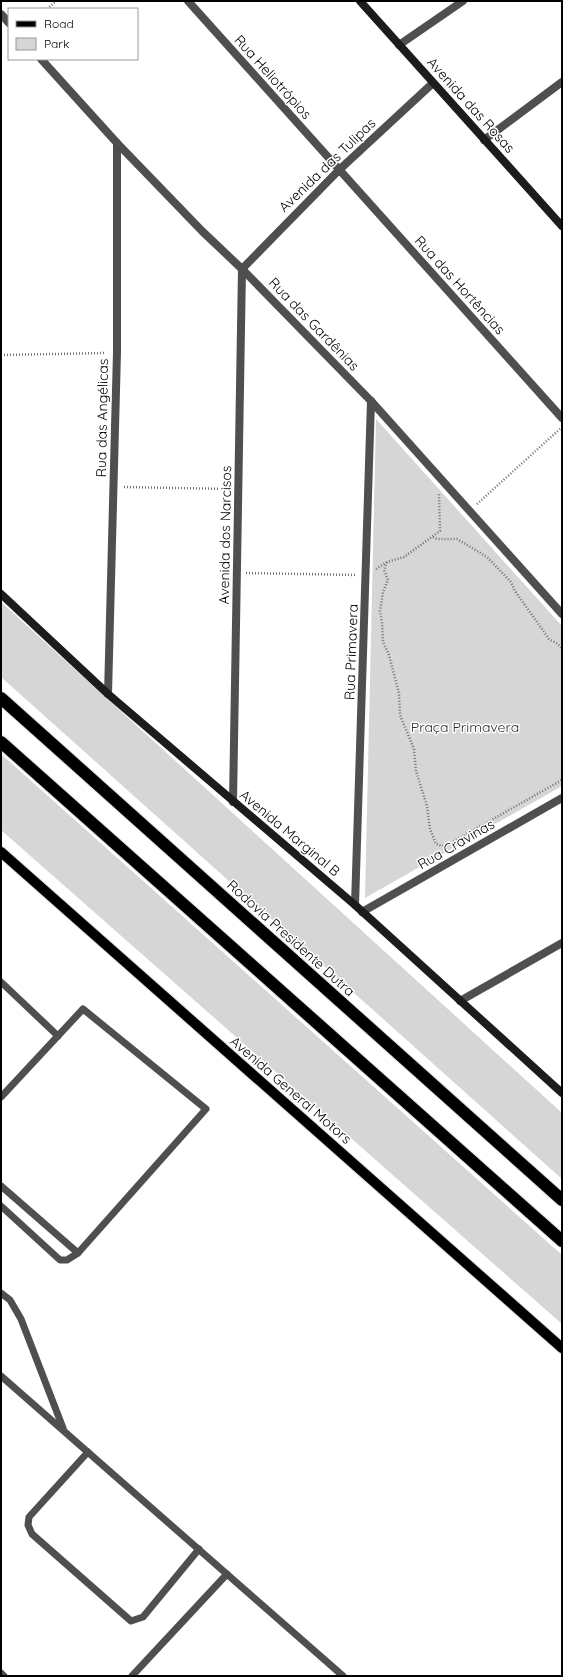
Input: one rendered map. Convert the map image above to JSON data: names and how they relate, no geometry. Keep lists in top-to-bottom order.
{
  "streets": {
    "highway": ["Rodovia Presidente Dutra"],
    "main road": ["Avenida General Motors"],
    "street": [
      "Rua Heliotrópios",
      "Avenida das Rosas",
      "Avenida das Tulipas",
      "Rua das Hortências",
      "Rua das Gardênias",
      "Rua das Angélicas",
      "Avenida dos Narcisos",
      "Rua Primavera",
      "Avenida Marginal B",
      "Rua Cravinas"
    ]
  },
  "crossings": [
    ["Rua Heliotrópios", "Avenida das Tulipas"],
    ["Rua Heliotrópios", "Rua das Hortências"],
    ["Avenida das Rosas", "Avenida das Tulipas"],
    ["Avenida das Tulipas", "Rua das Hortências"],
    ["Avenida das Tulipas", "Rua das Gardênias"],
    ["Avenida das Tulipas", "Avenida dos Narcisos"],
    ["Rua das Gardênias", "Rua das Angélicas"],
    ["Rua das Gardênias", "Avenida dos Narcisos"],
    ["Rua das Gardênias", "Rua Primavera"],
    ["Rua das Angélicas", "Avenida Marginal B"],
    ["Avenida dos Narcisos", "Avenida Marginal B"],
    ["Rua Primavera", "Avenida Marginal B"],
    ["Avenida Marginal B", "Rua Cravinas"]
  ],
  "parks": ["Praça Primavera"],
  "legend": ["Road", "Park"]
}
